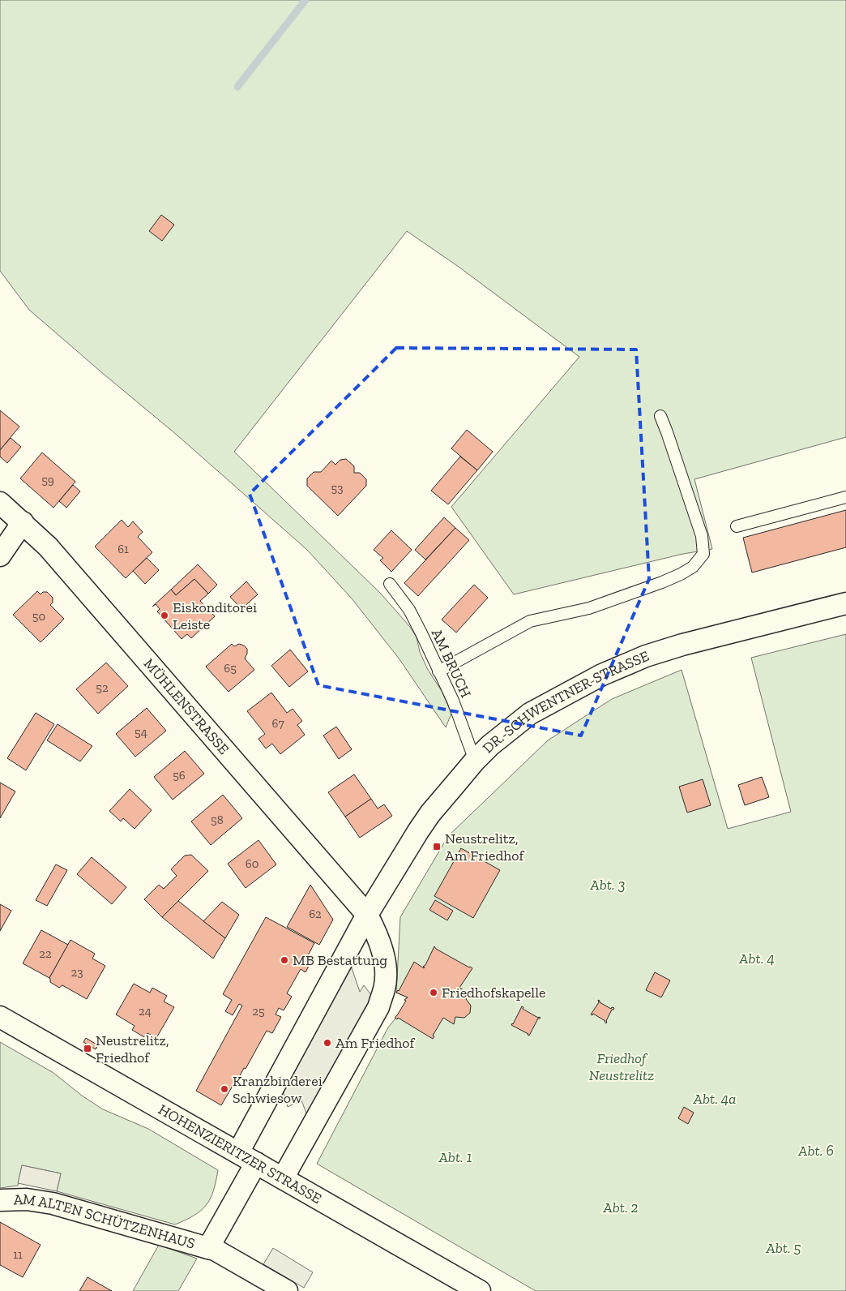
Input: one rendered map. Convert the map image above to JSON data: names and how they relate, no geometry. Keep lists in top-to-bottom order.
{
  "streets": {
    "street": [
      "DR.-SCHWENTNER-STRASSE",
      "MÜHLENSTRASSE",
      "HOHENZIERITZER STRASSE",
      "AM ALTEN SCHÜTZENHAUS"
    ],
    "lane": ["AM BRUCH"]
  },
  "crossings": [
    ["AM BRUCH", "DR.-SCHWENTNER-STRASSE"],
    ["DR.-SCHWENTNER-STRASSE", "MÜHLENSTRASSE"],
    ["DR.-SCHWENTNER-STRASSE", "HOHENZIERITZER STRASSE"],
    ["DR.-SCHWENTNER-STRASSE", "AM ALTEN SCHÜTZENHAUS"],
    ["HOHENZIERITZER STRASSE", "AM ALTEN SCHÜTZENHAUS"]
  ],
  "parks": [
    "Abt. 3",
    "Abt. 4",
    "Friedhof Neustrelitz",
    "Abt. 4a",
    "Abt. 6",
    "Abt. 1",
    "Abt. 2",
    "Abt. 5"
  ],
  "places": {
    "other": [
      "Eiskonditorei Leiste",
      "MB Bestattung",
      "Friedhofskapelle",
      "Am Friedhof",
      "Kranzbinderei Schwiesow"
    ],
    "transit": ["Neustrelitz, Am Friedhof", "Neustrelitz, Friedhof"]
  },
  "house_numbers": [
    "59",
    "53",
    "61",
    "50",
    "65",
    "52",
    "67",
    "54",
    "56",
    "58",
    "60",
    "62",
    "22",
    "23",
    "24",
    "25",
    "11"
  ]
}
